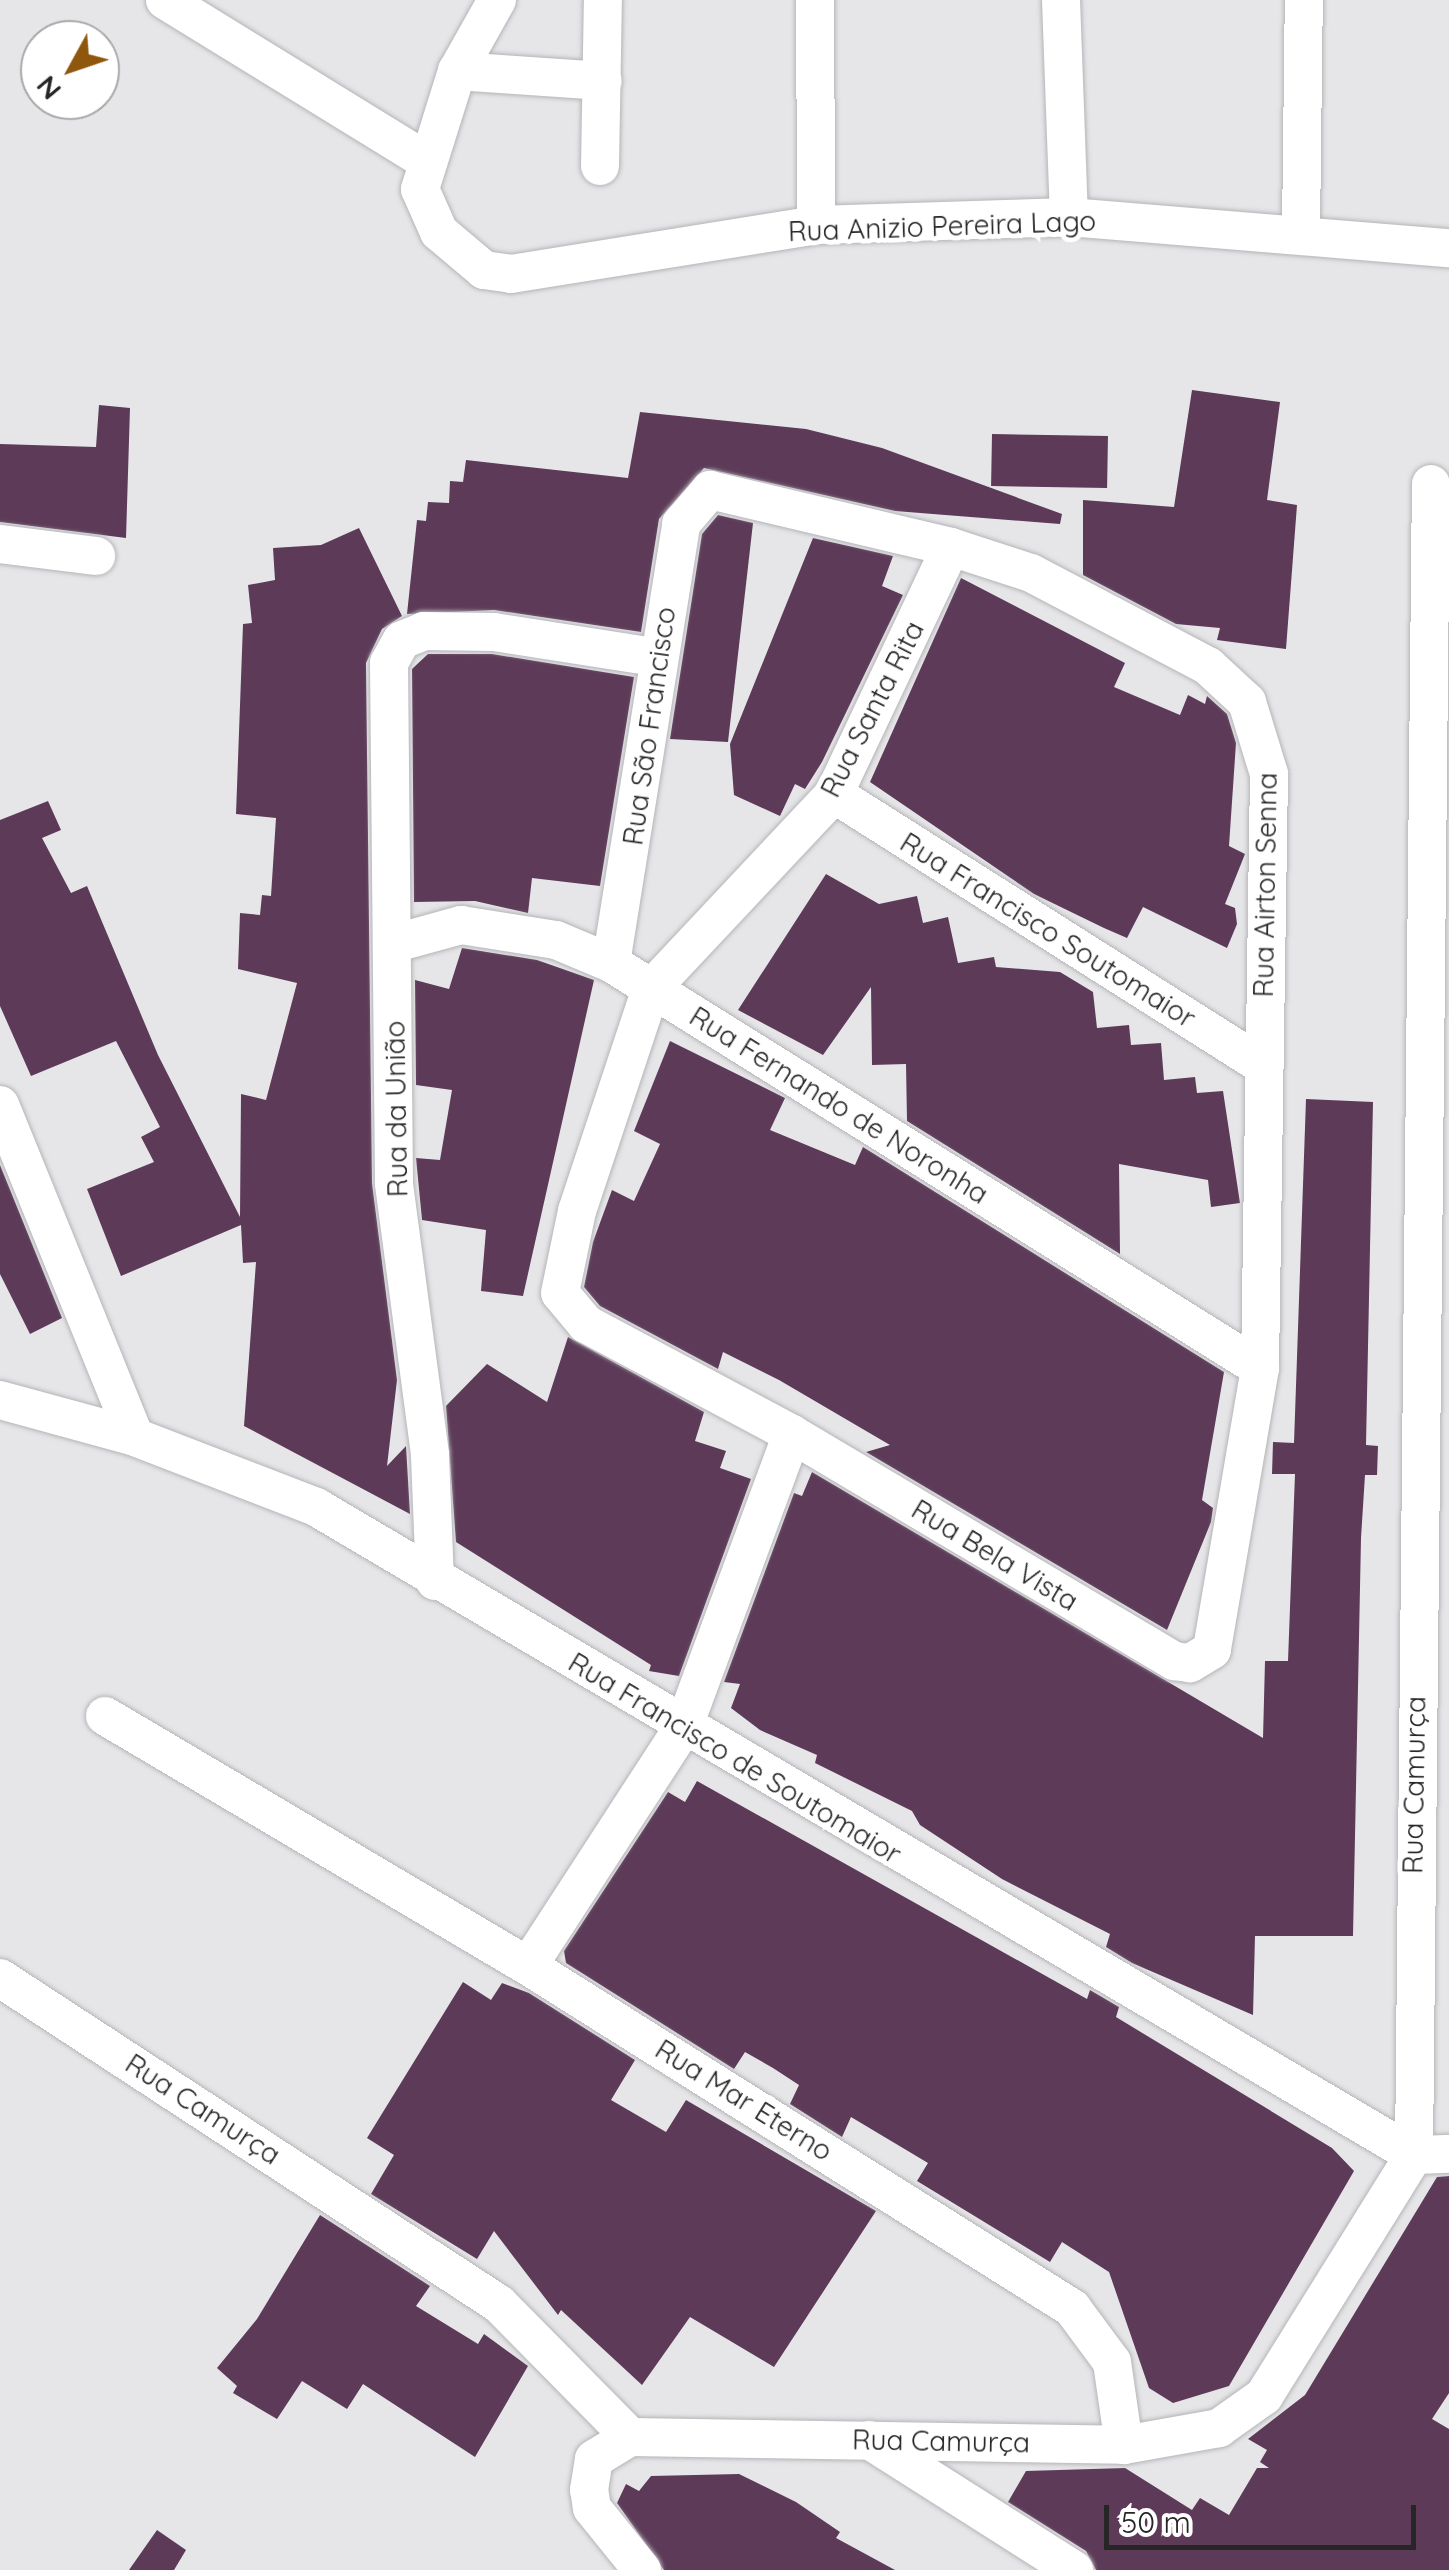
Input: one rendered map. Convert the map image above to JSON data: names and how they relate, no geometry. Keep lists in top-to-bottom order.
{
  "streets": {
    "street": [
      "Rua Anizio Pereira Lago",
      "Rua Santa Rita",
      "Rua São Francisco",
      "Rua Airton Senna",
      "Rua Francisco Soutomaior",
      "Rua Fernando de Noronha",
      "Rua da União",
      "Rua Bela Vista",
      "Rua Francisco de Soutomaior",
      "Rua Camurça",
      "Rua Mar Eterno"
    ]
  },
  "crossings": [
    ["Rua Santa Rita", "Rua Airton Senna"],
    ["Rua Santa Rita", "Rua Francisco Soutomaior"],
    ["Rua Santa Rita", "Rua Fernando de Noronha"],
    ["Rua Santa Rita", "Rua Bela Vista"],
    ["Rua São Francisco", "Rua Airton Senna"],
    ["Rua São Francisco", "Rua Fernando de Noronha"],
    ["Rua São Francisco", "Rua da União"],
    ["Rua Airton Senna", "Rua Francisco Soutomaior"],
    ["Rua Airton Senna", "Rua Fernando de Noronha"],
    ["Rua Airton Senna", "Rua Bela Vista"],
    ["Rua Fernando de Noronha", "Rua da União"],
    ["Rua Fernando de Noronha", "Rua Bela Vista"],
    ["Rua da União", "Rua Francisco de Soutomaior"],
    ["Rua Francisco de Soutomaior", "Rua Camurça"],
    ["Rua Camurça", "Rua Mar Eterno"]
  ],
  "scale_bar": "50 m",
  "north": "bottom left"
}
